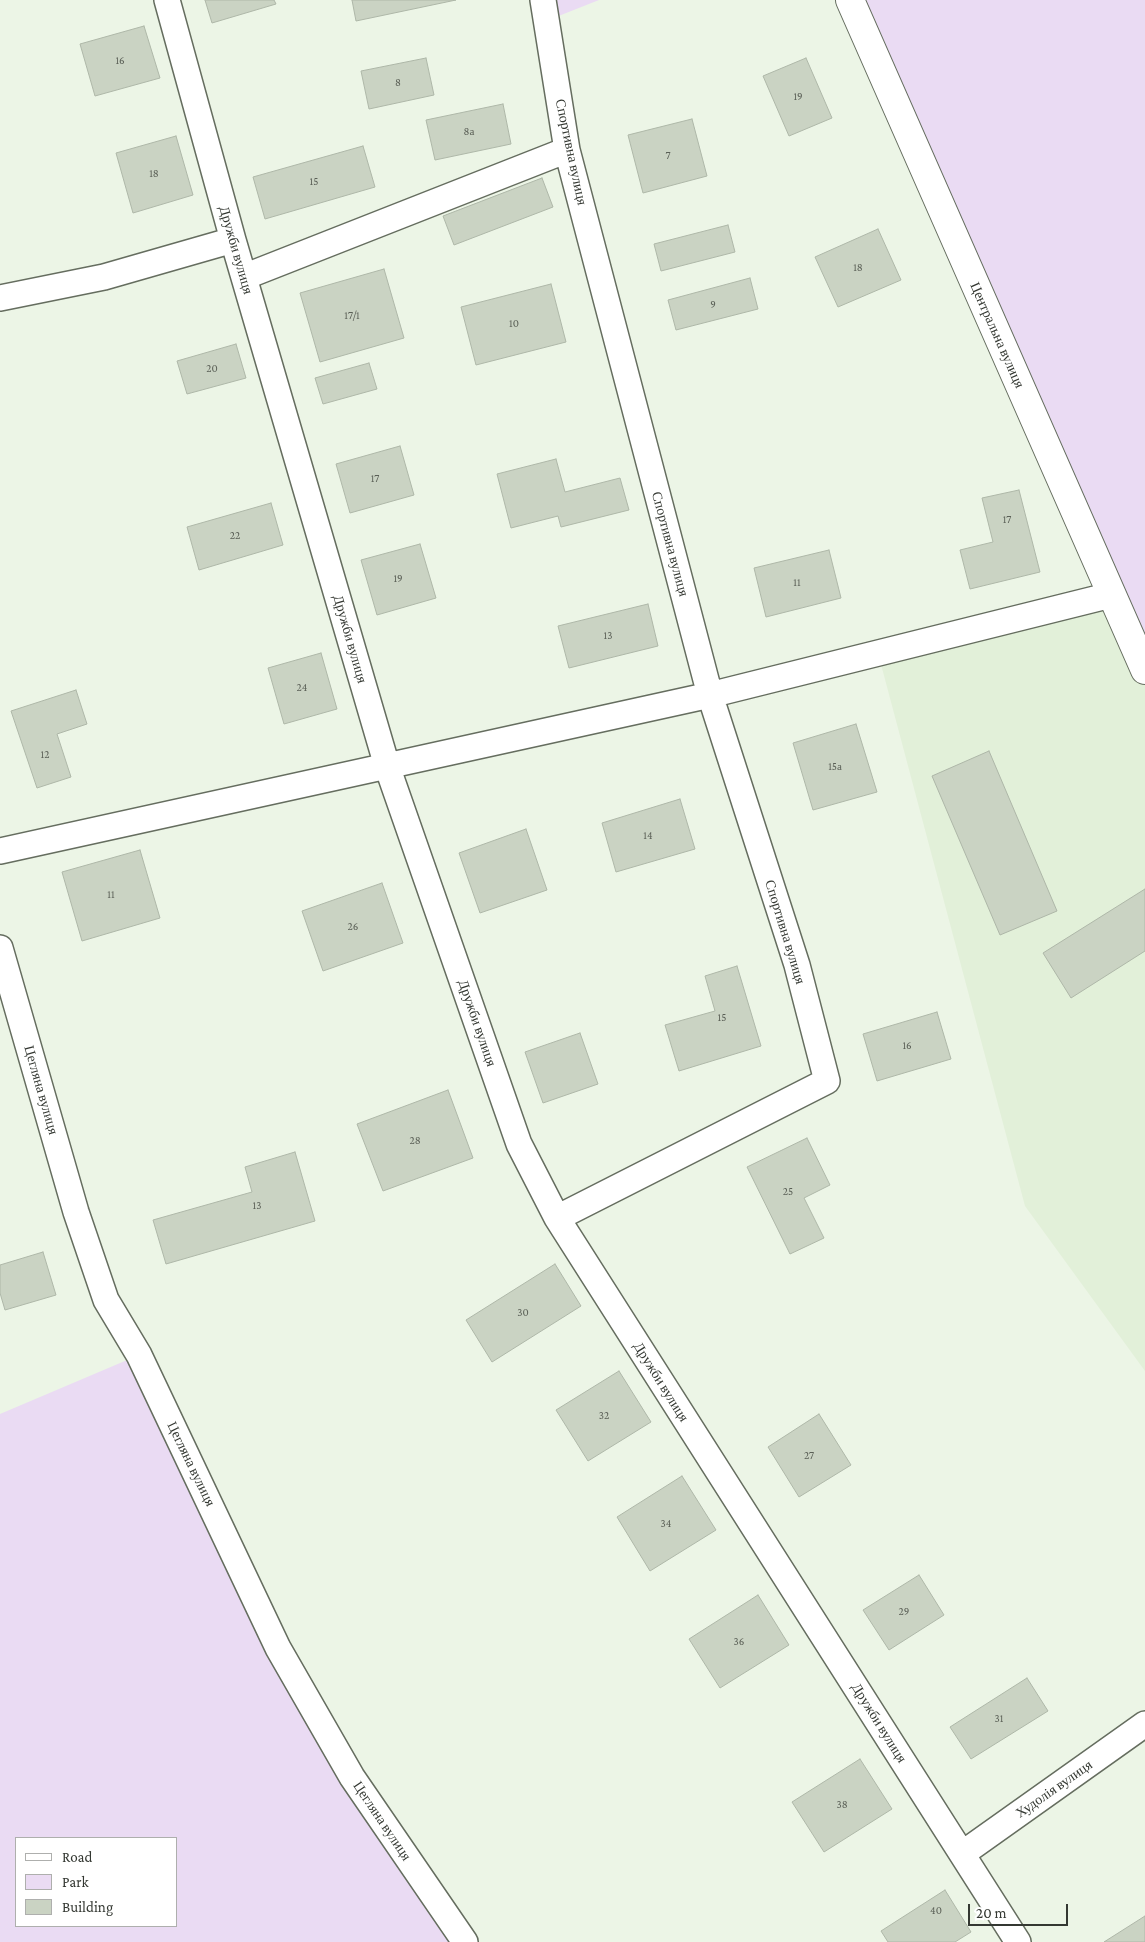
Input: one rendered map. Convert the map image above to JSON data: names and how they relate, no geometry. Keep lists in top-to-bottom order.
{
  "streets": {
    "street": [
      "Спортивна вулиця",
      "Дружби вулиця",
      "Центральна вулиця",
      "Цегляна вулиця",
      "Худолія вулиця"
    ]
  },
  "crossings": [
    ["Спортивна вулиця", "Дружби вулиця"],
    ["Дружби вулиця", "Худолія вулиця"]
  ],
  "house_numbers": [
    "16",
    "8",
    "19",
    "8а",
    "7",
    "18",
    "15",
    "18",
    "9",
    "17/1",
    "10",
    "20",
    "17",
    "17",
    "22",
    "19",
    "11",
    "13",
    "24",
    "12",
    "15а",
    "14",
    "11",
    "26",
    "15",
    "16",
    "28",
    "25",
    "13",
    "30",
    "32",
    "27",
    "34",
    "29",
    "36",
    "31",
    "38",
    "40"
  ],
  "legend": ["Road", "Park", "Building"],
  "scale_bar": "20 m"
}
